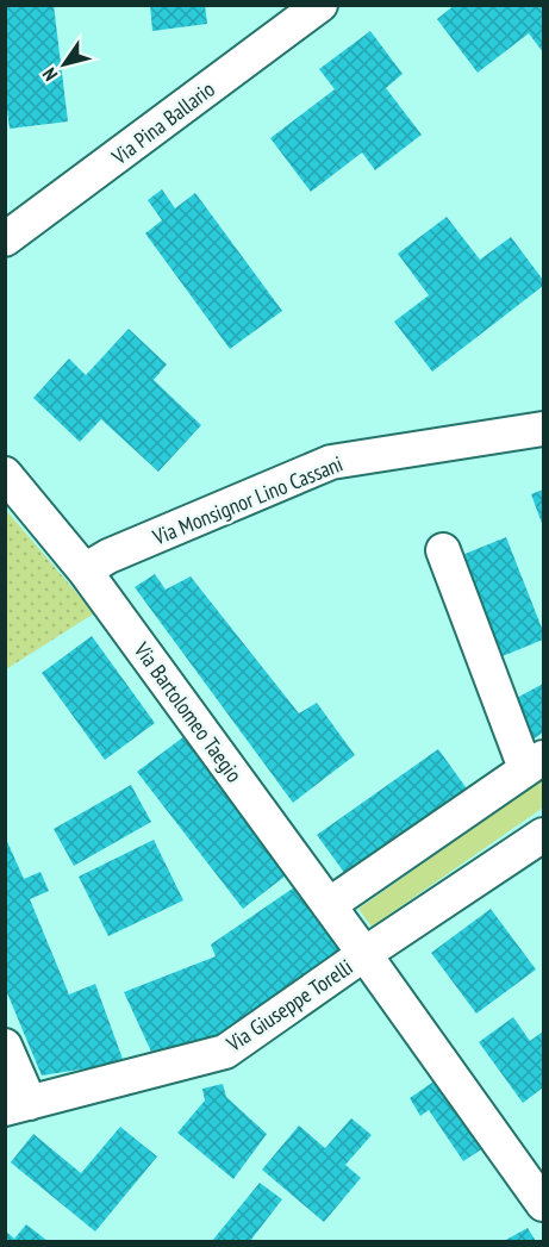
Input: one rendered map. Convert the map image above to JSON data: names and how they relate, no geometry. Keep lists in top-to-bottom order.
{
  "streets": {
    "street": [
      "Via Pina Ballario",
      "Via Monsignor Lino Cassani",
      "Via Bartolomeo Taegio",
      "Via Giuseppe Torelli"
    ]
  },
  "crossings": [
    ["Via Monsignor Lino Cassani", "Via Bartolomeo Taegio"],
    ["Via Bartolomeo Taegio", "Via Giuseppe Torelli"]
  ],
  "north": "bottom left"
}
